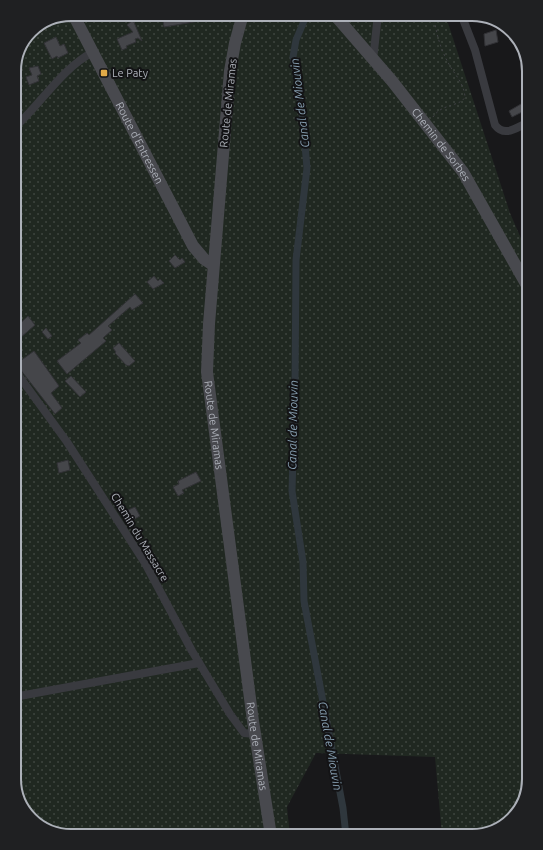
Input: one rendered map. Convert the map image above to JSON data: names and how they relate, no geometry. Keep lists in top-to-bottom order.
{
  "streets": {
    "main road": ["Route de Miramas", "Route d'Entressen", "Chemin de Sorbes"],
    "street": ["Chemin du Massacre"]
  },
  "crossings": [
    ["Route de Miramas", "Route d'Entressen"],
    ["Route de Miramas", "Chemin du Massacre"]
  ],
  "water": ["Canal de Miouvin"],
  "places": {
    "transit": ["Le Paty"]
  }
}
